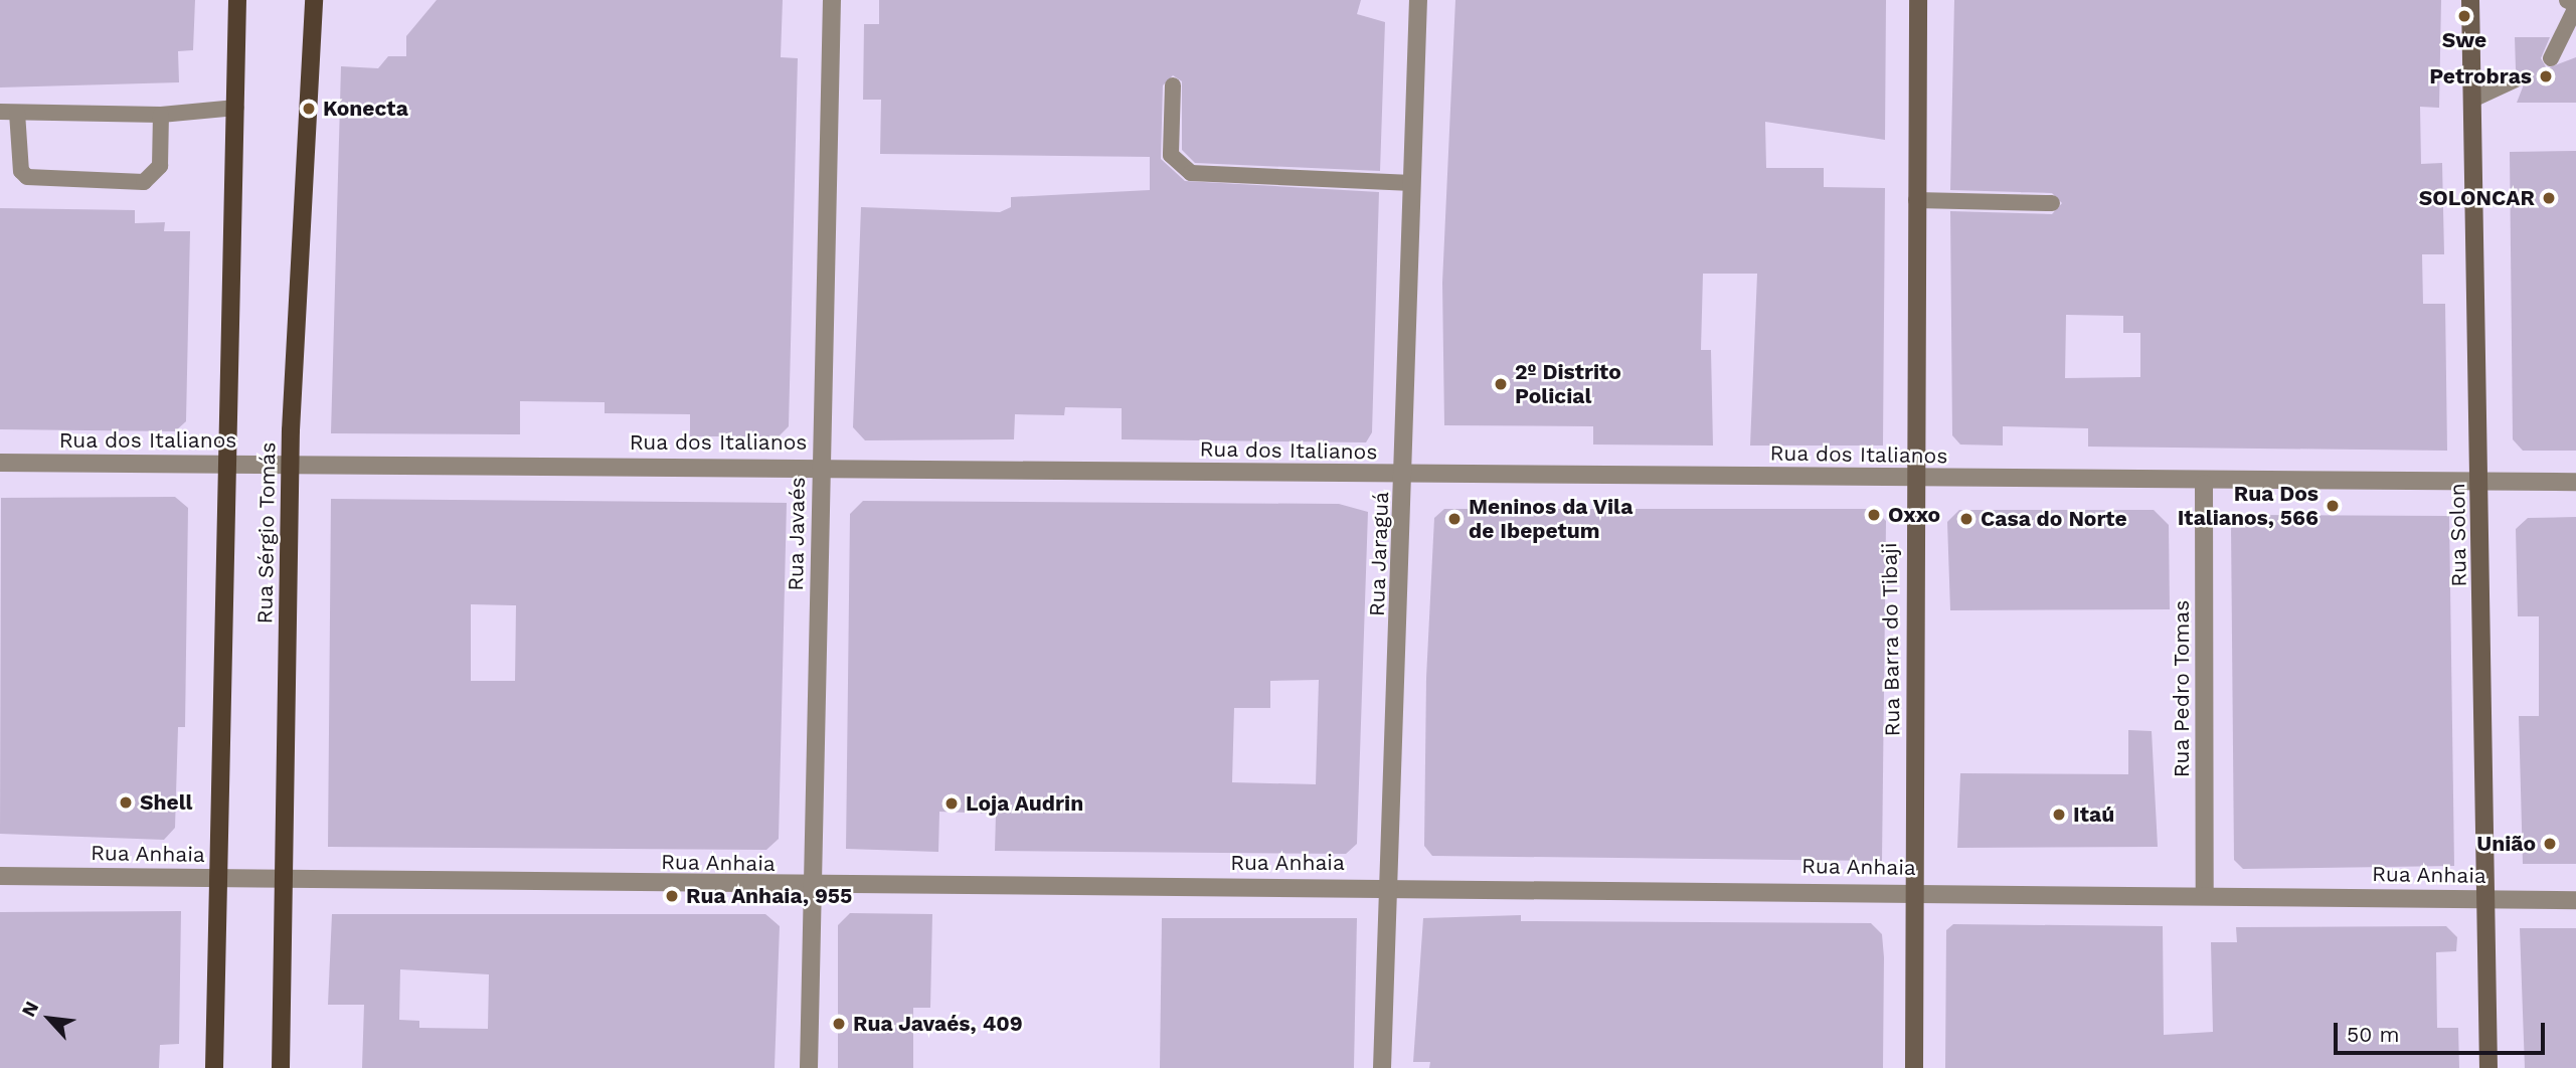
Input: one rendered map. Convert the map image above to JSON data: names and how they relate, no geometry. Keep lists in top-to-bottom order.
{
  "streets": {
    "main road": ["Rua Sérgio Tomás"],
    "street": [
      "Rua dos Italianos",
      "Rua Javaés",
      "Rua Solon",
      "Rua Jaraguá",
      "Rua Barra do Tibaji",
      "Rua Pedro Tomas",
      "Rua Anhaia"
    ]
  },
  "crossings": [
    ["Rua dos Italianos", "Rua Sérgio Tomás"],
    ["Rua dos Italianos", "Rua Javaés"],
    ["Rua dos Italianos", "Rua Solon"],
    ["Rua dos Italianos", "Rua Jaraguá"],
    ["Rua dos Italianos", "Rua Barra do Tibaji"],
    ["Rua dos Italianos", "Rua Pedro Tomas"],
    ["Rua Sérgio Tomás", "Rua Anhaia"],
    ["Rua Javaés", "Rua Anhaia"],
    ["Rua Solon", "Rua Anhaia"],
    ["Rua Jaraguá", "Rua Anhaia"],
    ["Rua Barra do Tibaji", "Rua Anhaia"],
    ["Rua Pedro Tomas", "Rua Anhaia"]
  ],
  "places": [
    "Swe",
    "Petrobras",
    "Konecta",
    "SOLONCAR",
    "2º Distrito Policial",
    "Rua Dos Italianos, 566",
    "Oxxo",
    "Meninos da Vila de Ibepetum",
    "Casa do Norte",
    "Shell",
    "Loja Audrin",
    "Itaú",
    "União",
    "Rua Anhaia, 955",
    "Rua Javaés, 409"
  ],
  "scale_bar": "50 m",
  "north": "top left"
}
